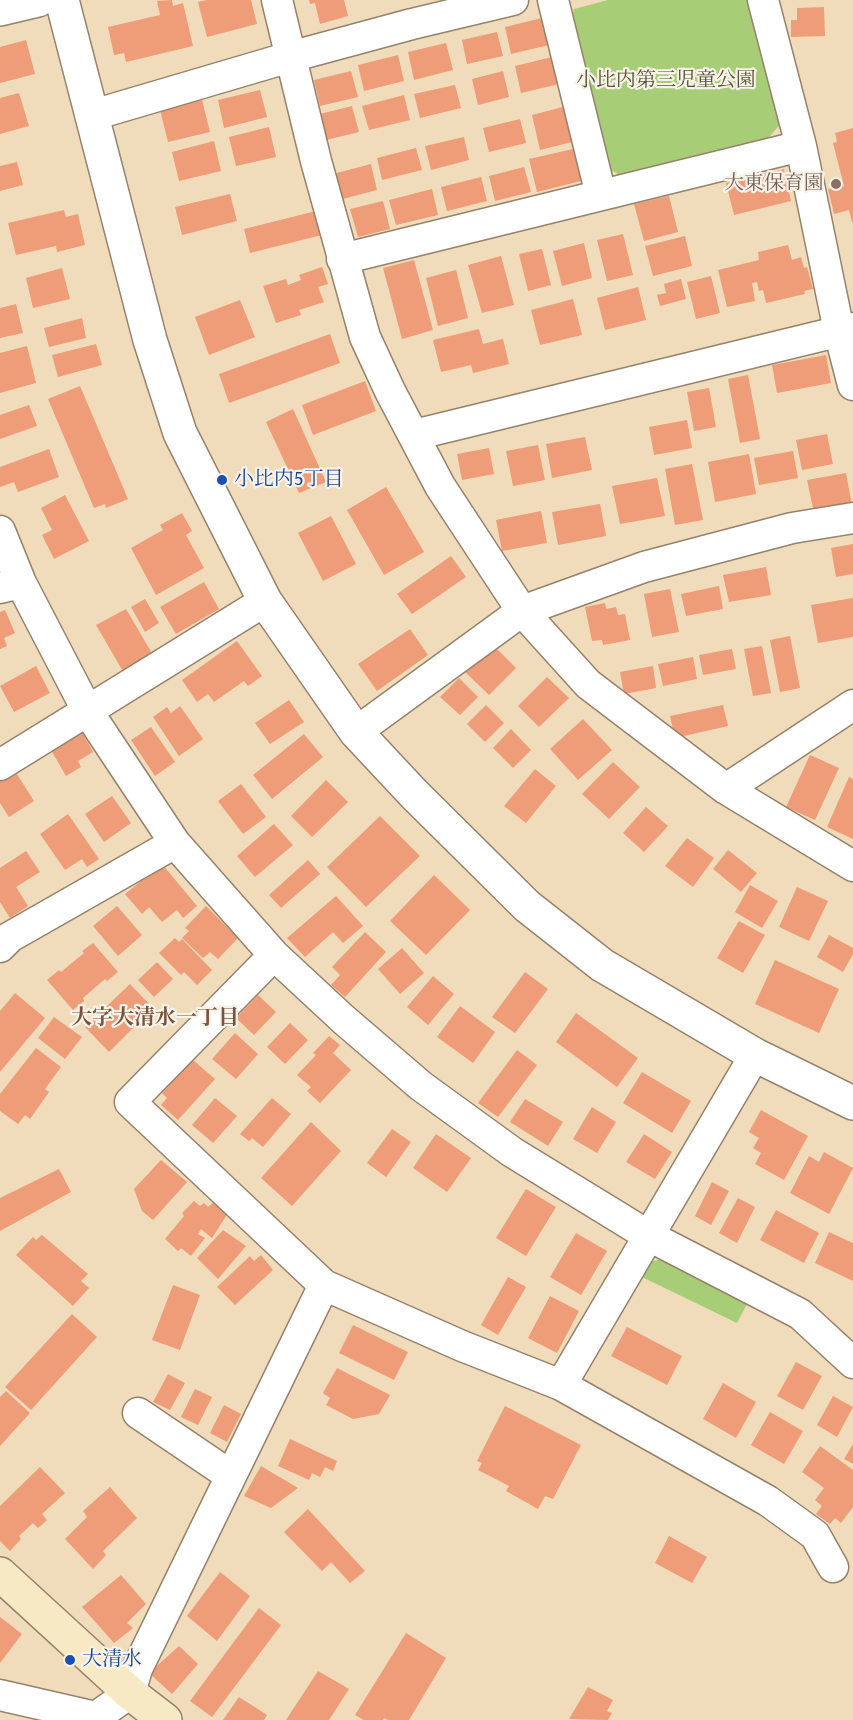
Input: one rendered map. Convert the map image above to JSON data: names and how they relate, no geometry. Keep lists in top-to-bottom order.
{
  "districts": ["大字大清水一丁目"],
  "parks": ["小比内第三児童公園"],
  "places": ["大東保育園", "小比内5丁目", "大清水"]
}
